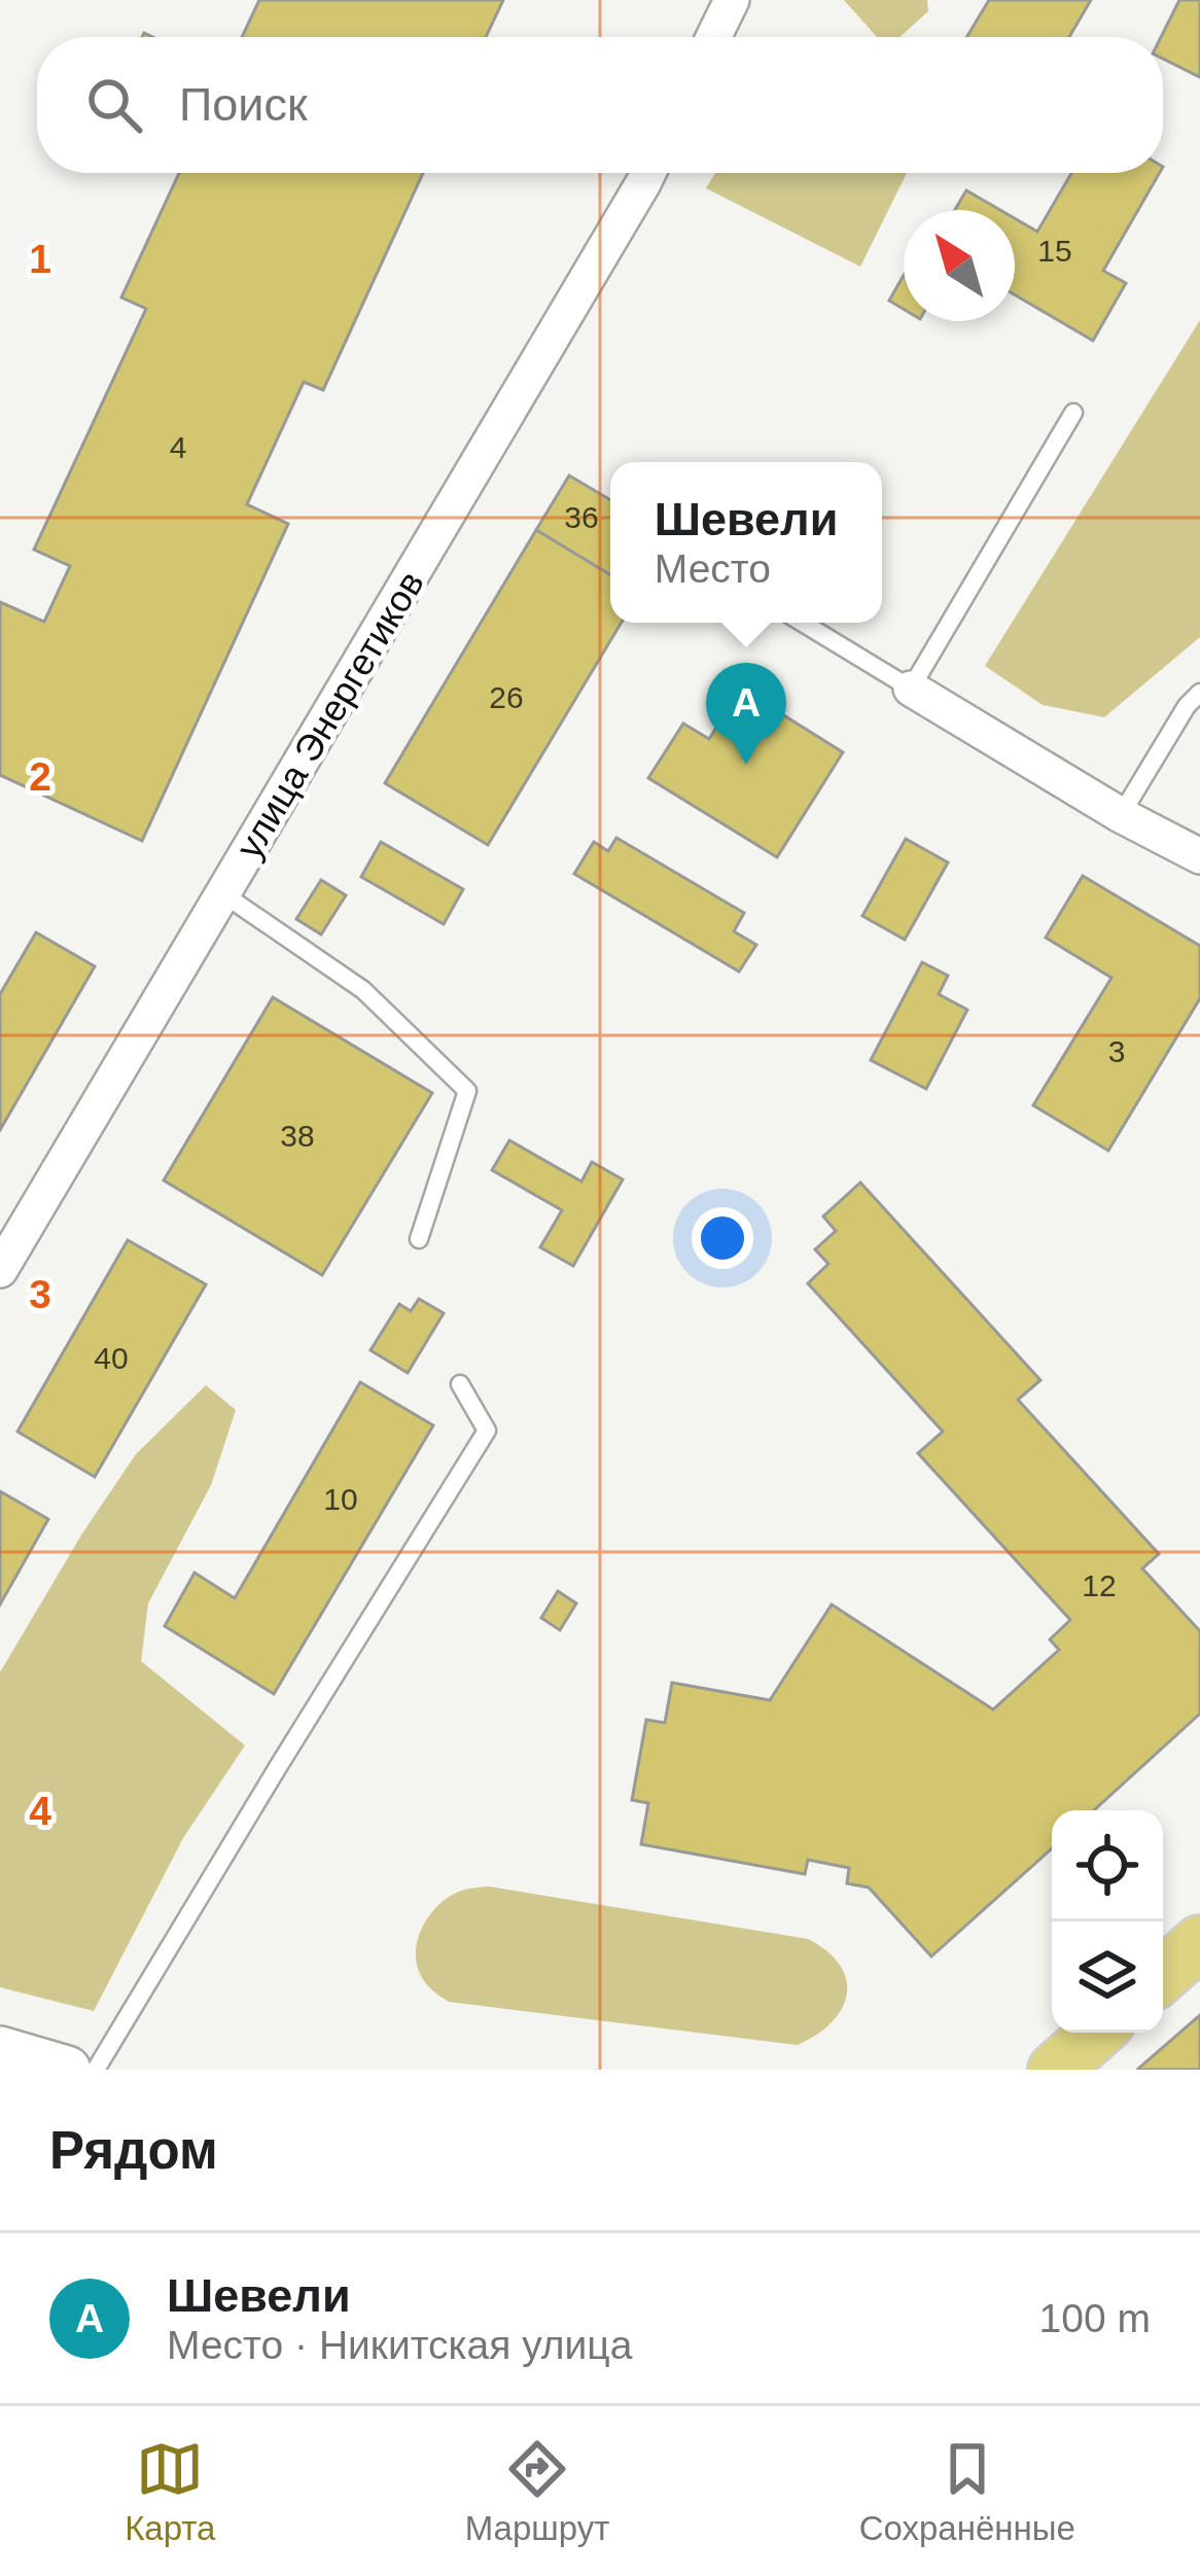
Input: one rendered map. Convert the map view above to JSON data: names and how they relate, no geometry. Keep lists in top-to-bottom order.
{
  "streets": {
    "street": ["улица Энергетиков"]
  },
  "house_numbers": [
    "15",
    "4",
    "36",
    "26",
    "3",
    "38",
    "40",
    "10",
    "12"
  ],
  "north": "top left",
  "page": {
    "search": "Поиск",
    "popup": ["Шевели", "Место"],
    "pins": "A",
    "heading": "Рядом",
    "list": [
      {
        "mark": "A",
        "name": "Шевели",
        "note": "Место · Никитская улица",
        "value": "100 m"
      }
    ],
    "nav": ["Карта", "Маршрут", "Сохранённые"]
  },
  "grid": {
    "rows": [
      "1",
      "2",
      "3",
      "4"
    ]
  }
}
